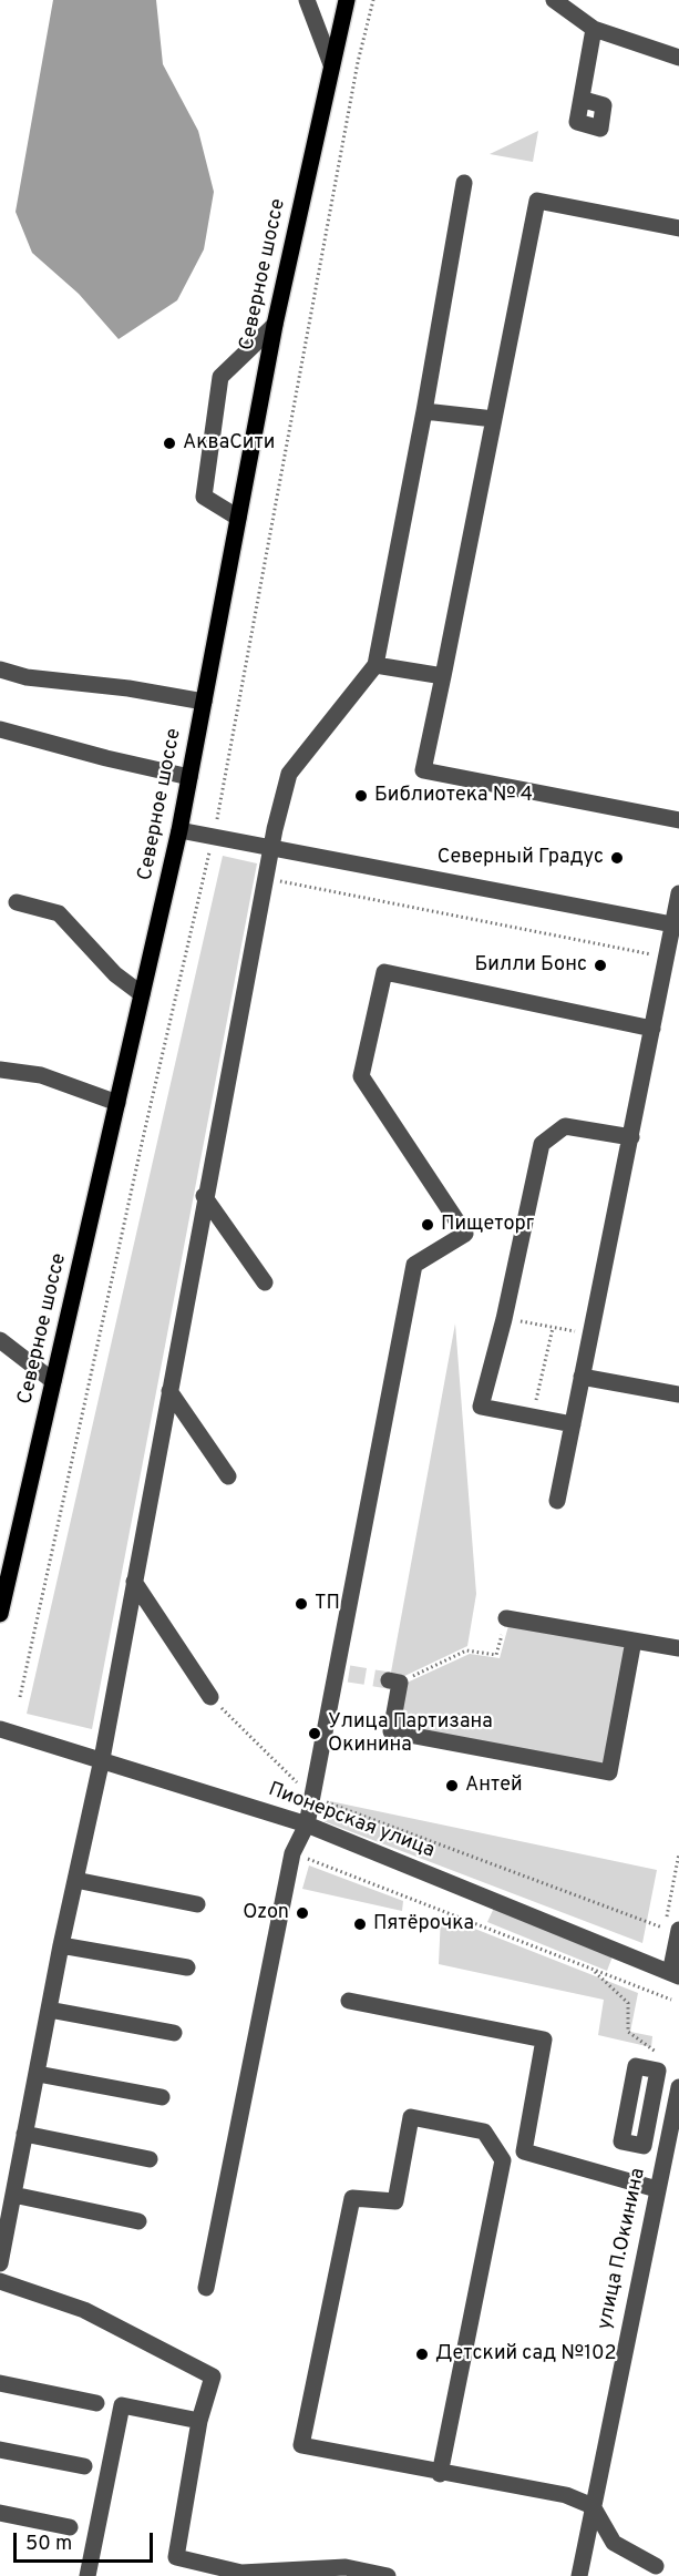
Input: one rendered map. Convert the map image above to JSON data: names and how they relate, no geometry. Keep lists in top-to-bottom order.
{
  "streets": {
    "main road": ["Северное шоссе"],
    "street": ["Пионерская улица", "улица П.Окинина"]
  },
  "places": [
    "АкваСити",
    "Библиотека № 4",
    "Северный Градус",
    "Билли Бонс",
    "Пищеторг",
    "ТП",
    "Улица Партизана Окинина",
    "Антей",
    "Ozon",
    "Пятёрочка",
    "Детский сад №102"
  ],
  "scale_bar": "50 m"
}
